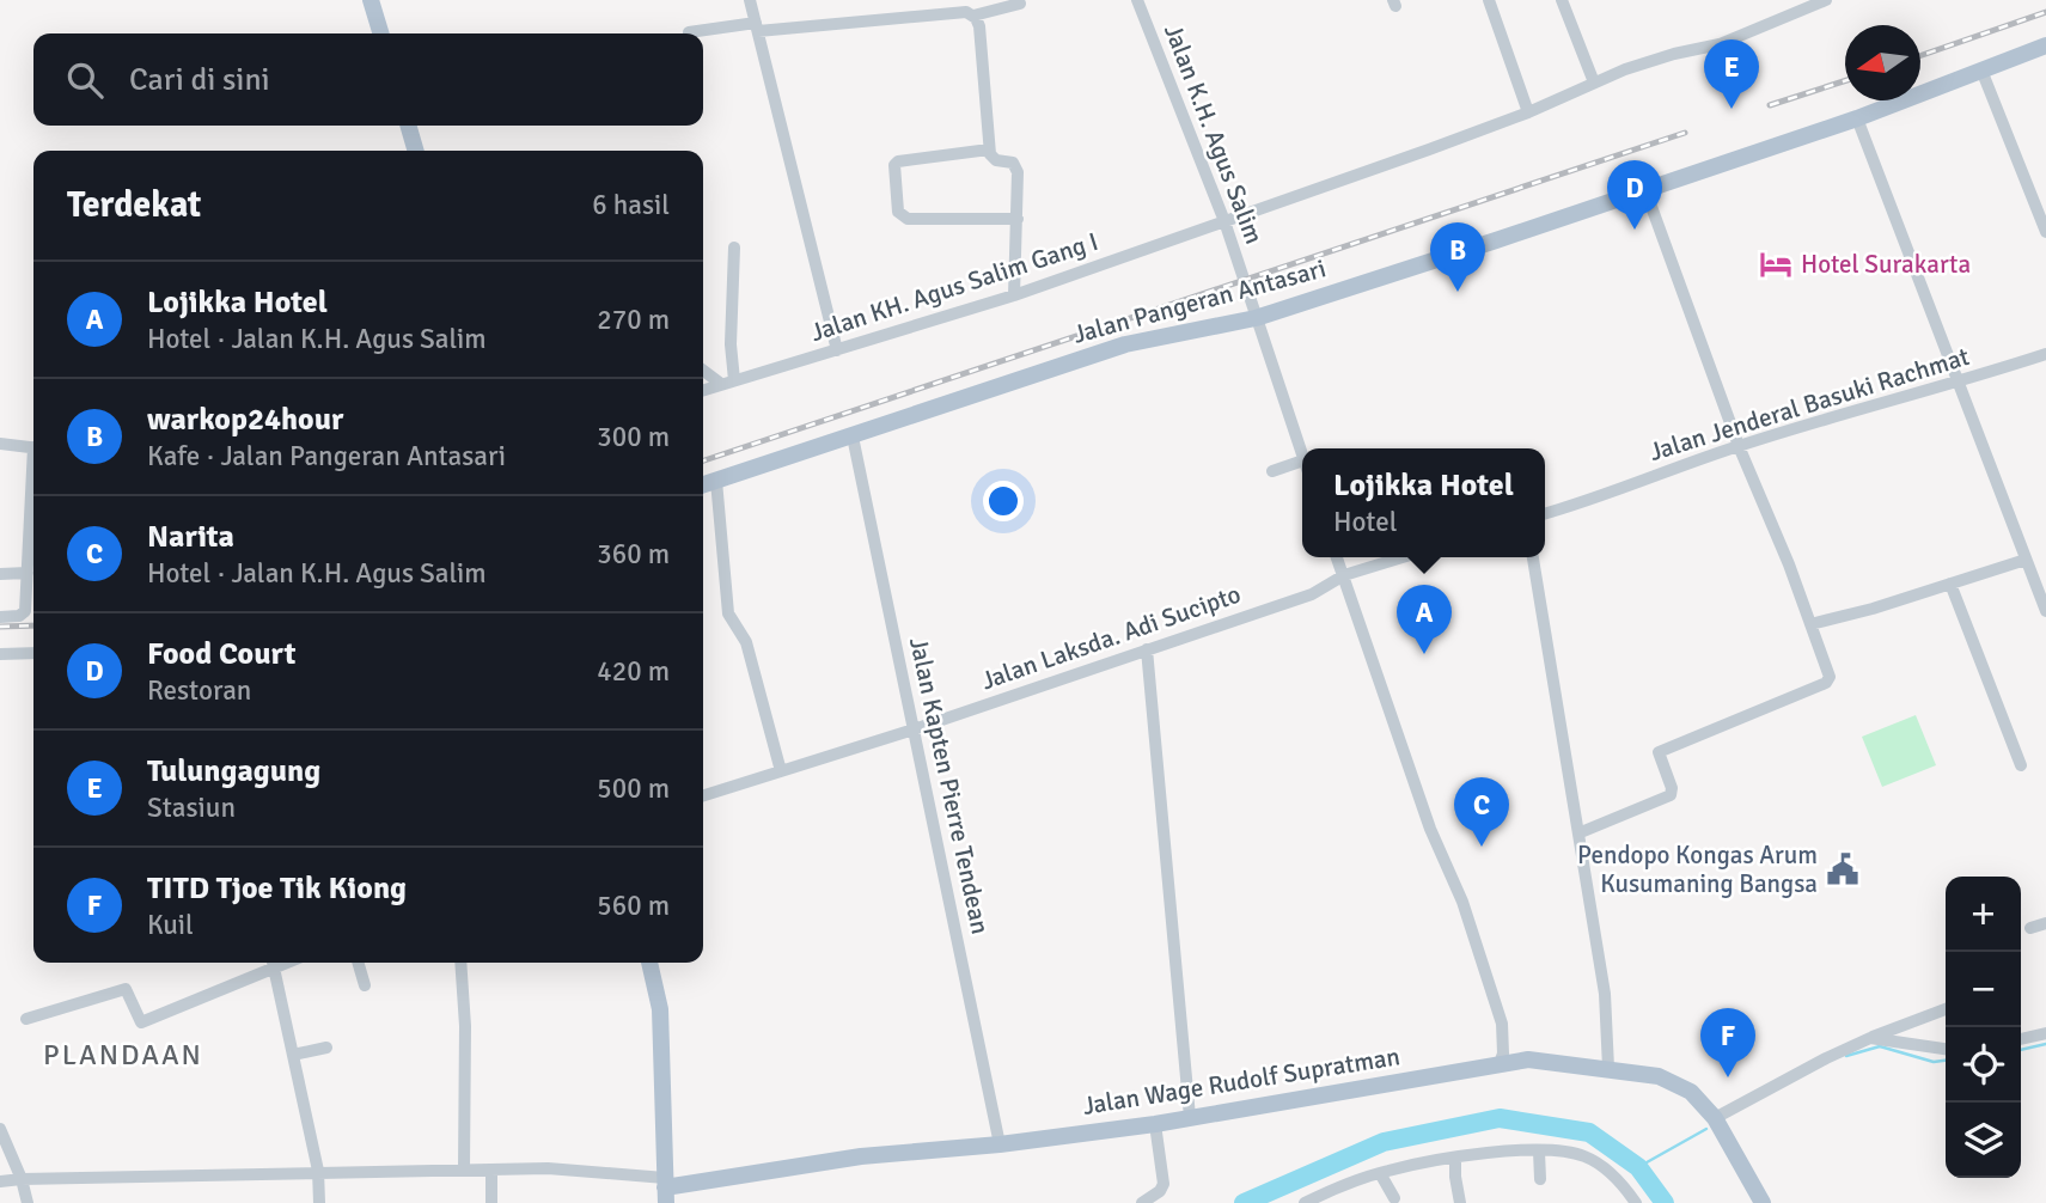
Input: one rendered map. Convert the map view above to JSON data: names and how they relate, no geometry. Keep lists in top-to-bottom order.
{
  "streets": {
    "main road": ["Jalan Pangeran Antasari", "Jalan Wage Rudolf Supratman"],
    "street": [
      "Jalan K.H. Agus Salim",
      "Jalan KH. Agus Salim Gang I",
      "Jalan Jenderal Basuki Rachmat",
      "Jalan Laksda. Adi Sucipto",
      "Jalan Kapten Pierre Tendean"
    ]
  },
  "crossings": [
    ["Jalan K.H. Agus Salim", "Jalan KH. Agus Salim Gang I"],
    ["Jalan K.H. Agus Salim", "Jalan Pangeran Antasari"],
    ["Jalan Pangeran Antasari", "Jalan Kapten Pierre Tendean"],
    ["Jalan Laksda. Adi Sucipto", "Jalan Kapten Pierre Tendean"],
    ["Jalan Kapten Pierre Tendean", "Jalan Wage Rudolf Supratman"]
  ],
  "districts": ["PLANDAAN"],
  "places": {
    "hotel": ["Hotel Surakarta"],
    "public building": ["Pendopo Kongas Arum Kusumaning Bangsa"]
  },
  "north": "left",
  "page": {
    "search": "Cari di sini",
    "pins": [
      "E",
      "D",
      "B",
      "A",
      "C",
      "F"
    ],
    "heading": ["Terdekat", "6 hasil"],
    "list": [
      {
        "mark": "A",
        "name": "Lojikka Hotel",
        "note": "Hotel · Jalan K.H. Agus Salim",
        "value": "270 m"
      },
      {
        "mark": "B",
        "name": "warkop24hour",
        "note": "Kafe · Jalan Pangeran Antasari",
        "value": "300 m"
      },
      {
        "mark": "C",
        "name": "Narita",
        "note": "Hotel · Jalan K.H. Agus Salim",
        "value": "360 m"
      },
      {
        "mark": "D",
        "name": "Food Court",
        "note": "Restoran",
        "value": "420 m"
      },
      {
        "mark": "E",
        "name": "Tulungagung",
        "note": "Stasiun",
        "value": "500 m"
      },
      {
        "mark": "F",
        "name": "TITD Tjoe Tik Kiong",
        "note": "Kuil",
        "value": "560 m"
      }
    ],
    "popup": ["Lojikka Hotel", "Hotel"],
    "map_buttons": ["+", "−"]
  }
}
